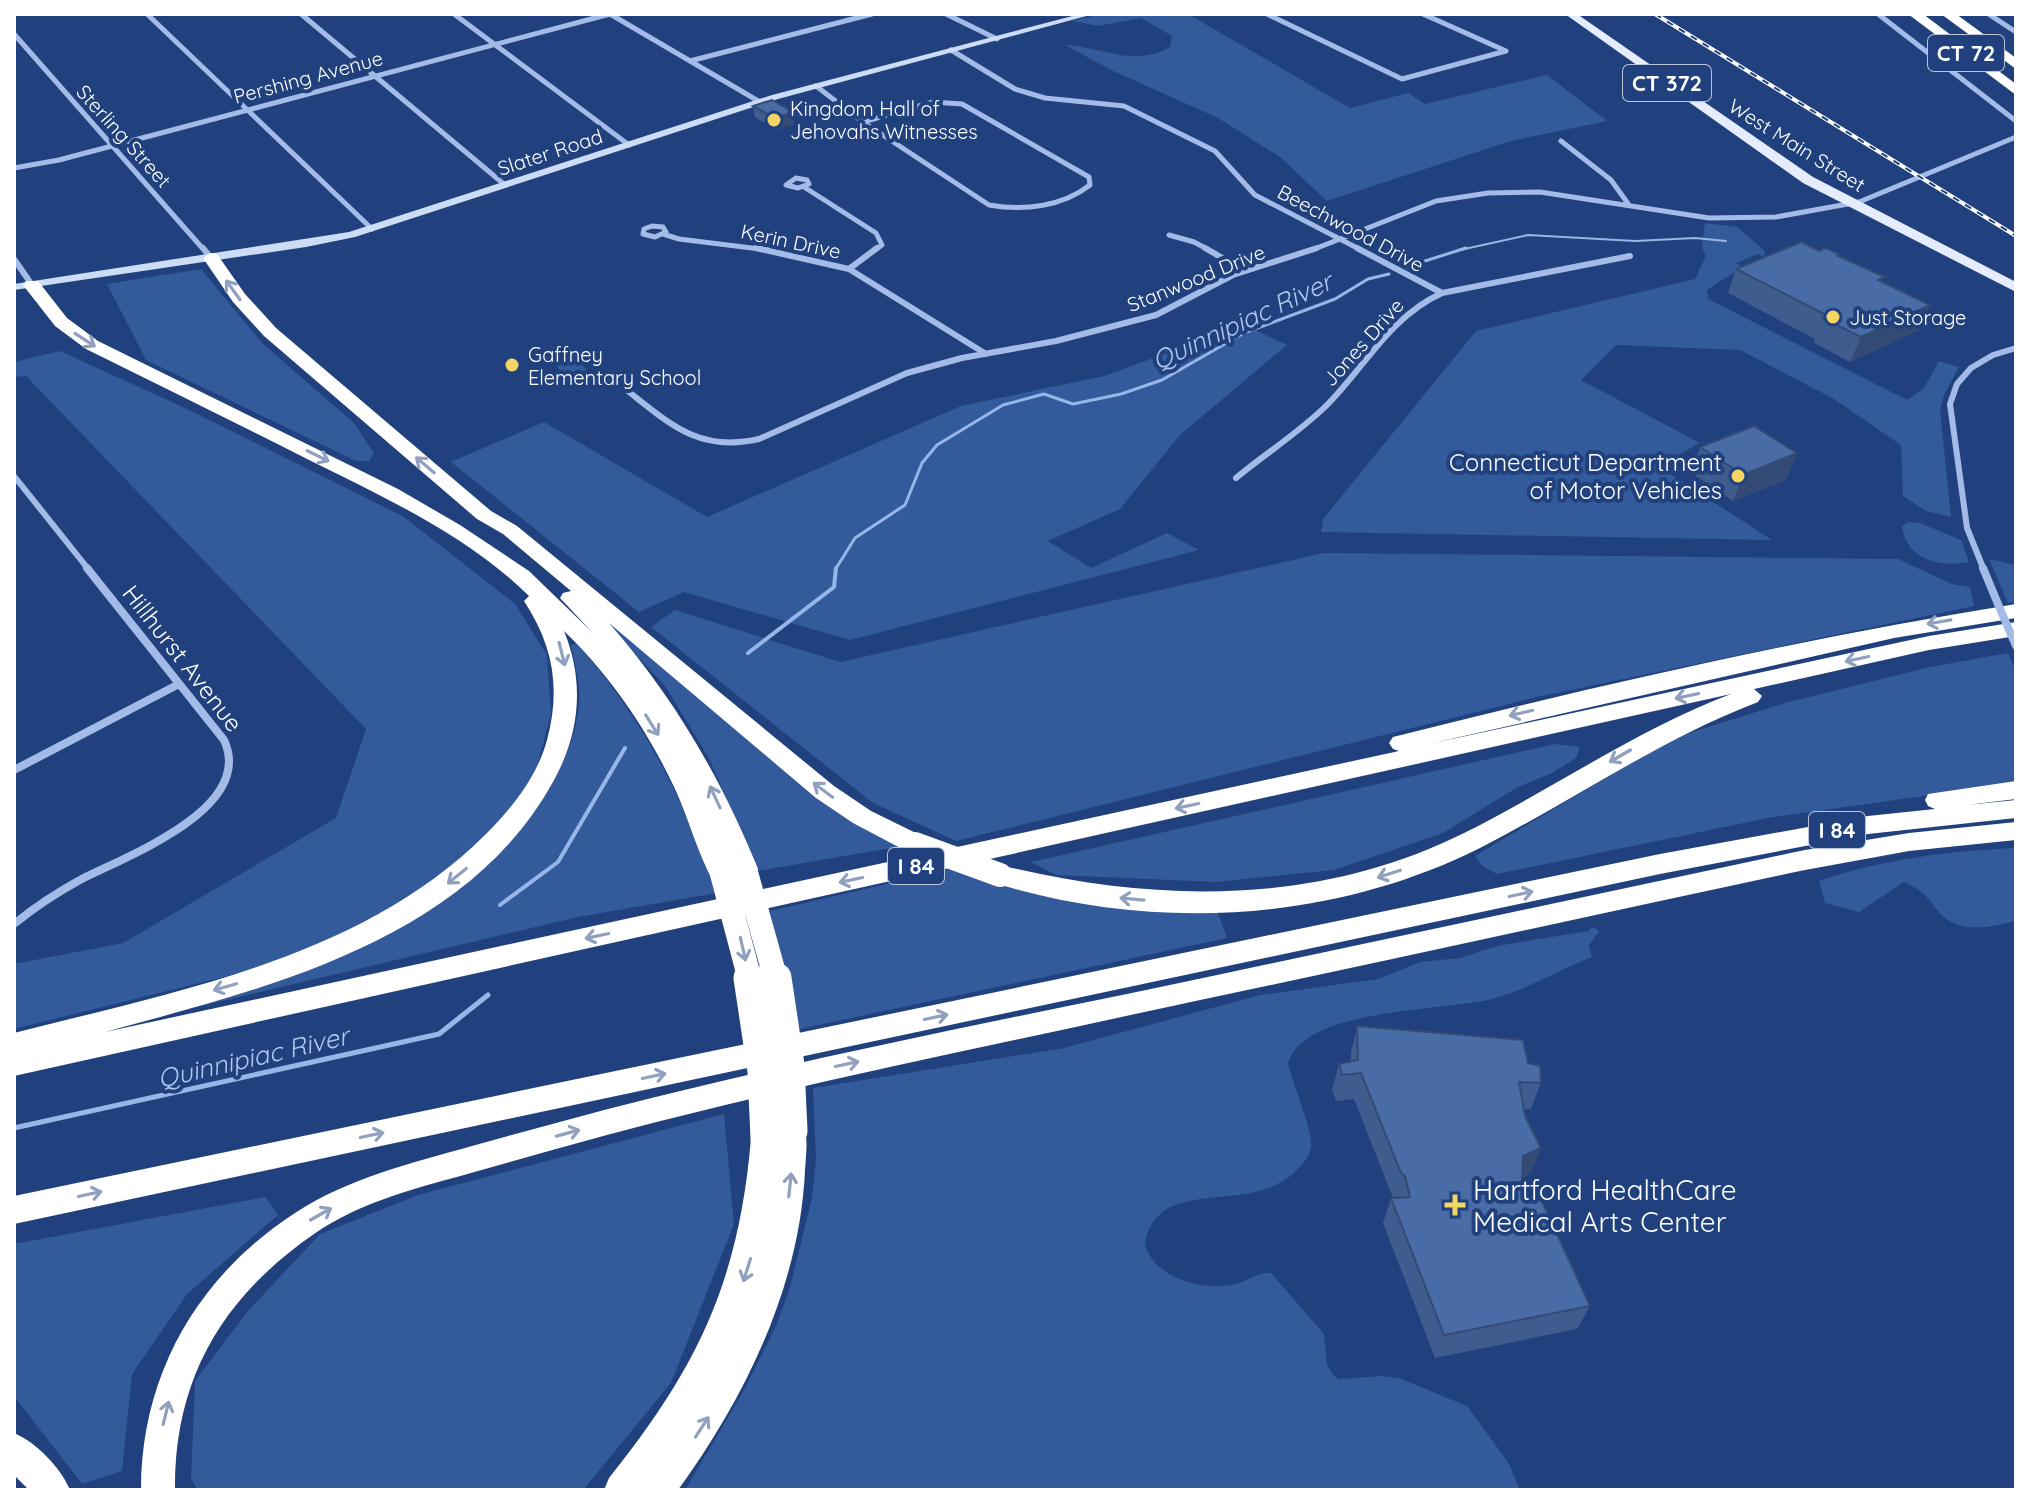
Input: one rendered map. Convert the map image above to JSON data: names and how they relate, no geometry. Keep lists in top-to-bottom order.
{
  "streets": {
    "highway": ["CT 72", "I 84"],
    "main road": ["CT 372", "West Main Street", "Slater Road"],
    "street": [
      "Pershing Avenue",
      "Sterling Street",
      "Beechwood Drive",
      "Kerin Drive",
      "Stanwood Drive",
      "Jones Drive",
      "Hillhurst Avenue"
    ]
  },
  "crossings": [
    ["Pershing Avenue", "Sterling Street"],
    ["Sterling Street", "Slater Road"],
    ["West Main Street", "Stanwood Drive"],
    ["Slater Road", "Beechwood Drive"],
    ["Beechwood Drive", "Stanwood Drive"],
    ["Beechwood Drive", "Jones Drive"],
    ["Kerin Drive", "Stanwood Drive"]
  ],
  "water": ["Quinnipiac River"],
  "places": {
    "other": [
      "Kingdom Hall of Jehovahs Witnesses",
      "Just Storage",
      "Gaffney Elementary School",
      "Connecticut Department of Motor Vehicles"
    ],
    "health": ["Hartford HealthCare Medical Arts Center"]
  }
}
